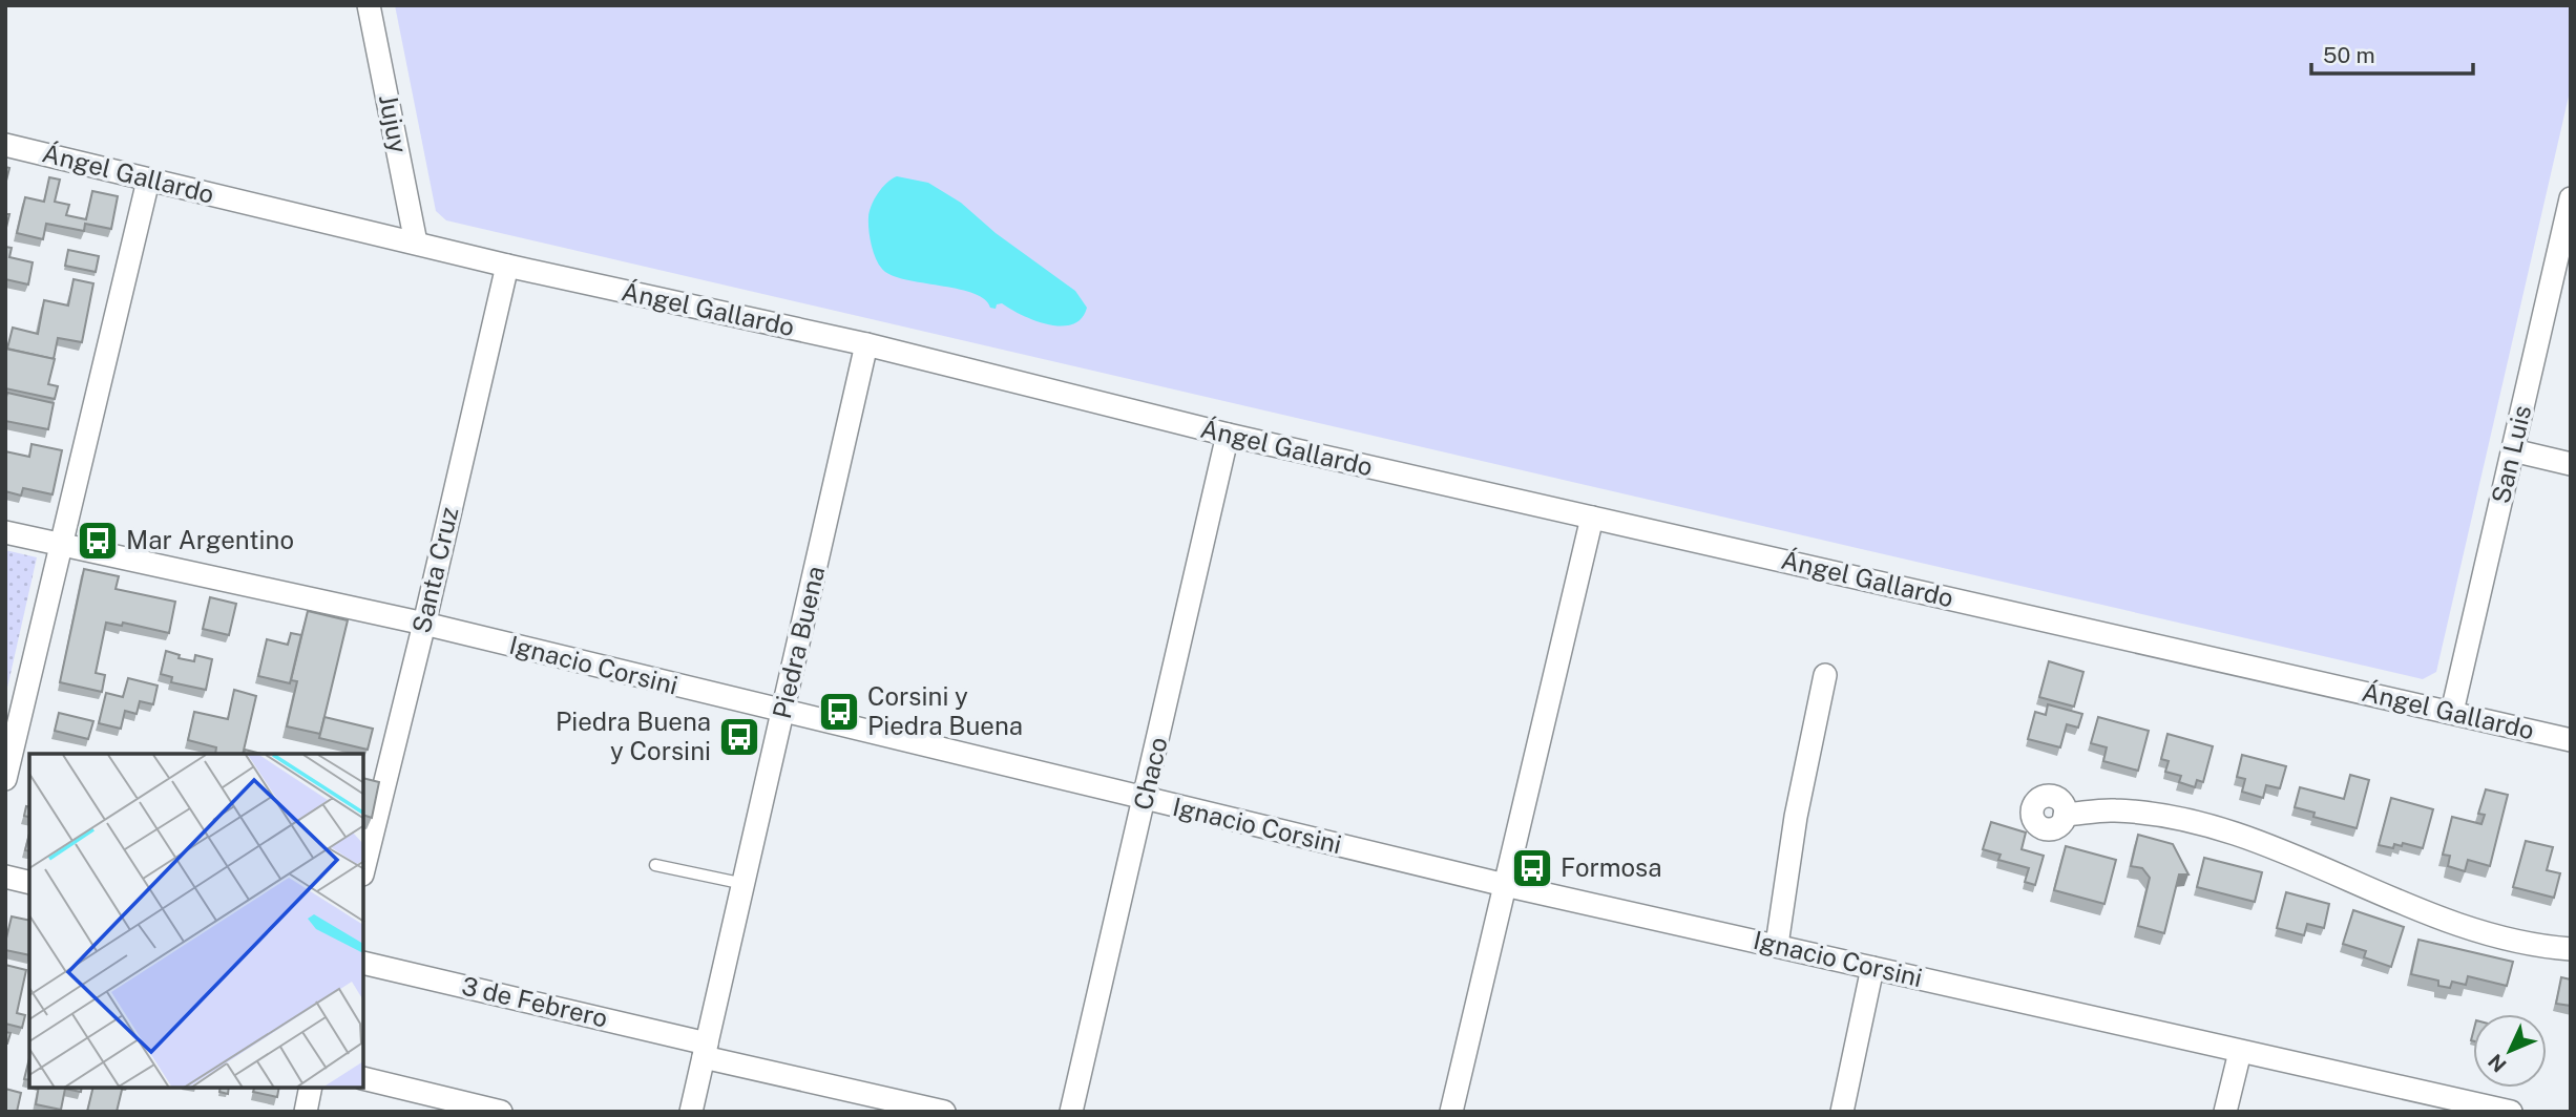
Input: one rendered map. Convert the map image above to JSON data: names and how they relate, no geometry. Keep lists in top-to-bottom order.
{
  "streets": {
    "street": [
      "Jujuy",
      "Ángel Gallardo",
      "San Luis",
      "Santa Cruz",
      "Piedra Buena",
      "Ignacio Corsini",
      "Chaco",
      "3 de Febrero"
    ]
  },
  "crossings": [
    ["Jujuy", "Ángel Gallardo"],
    ["Ángel Gallardo", "San Luis"],
    ["Ángel Gallardo", "Santa Cruz"],
    ["Ángel Gallardo", "Piedra Buena"],
    ["Ángel Gallardo", "Chaco"],
    ["Santa Cruz", "Ignacio Corsini"],
    ["Piedra Buena", "Ignacio Corsini"],
    ["Piedra Buena", "3 de Febrero"],
    ["Ignacio Corsini", "Chaco"]
  ],
  "places": {
    "bus stop": [
      "Mar Argentino",
      "Corsini y Piedra Buena",
      "Piedra Buena y Corsini",
      "Formosa"
    ]
  },
  "scale_bar": "50 m",
  "north": "bottom left"
}
